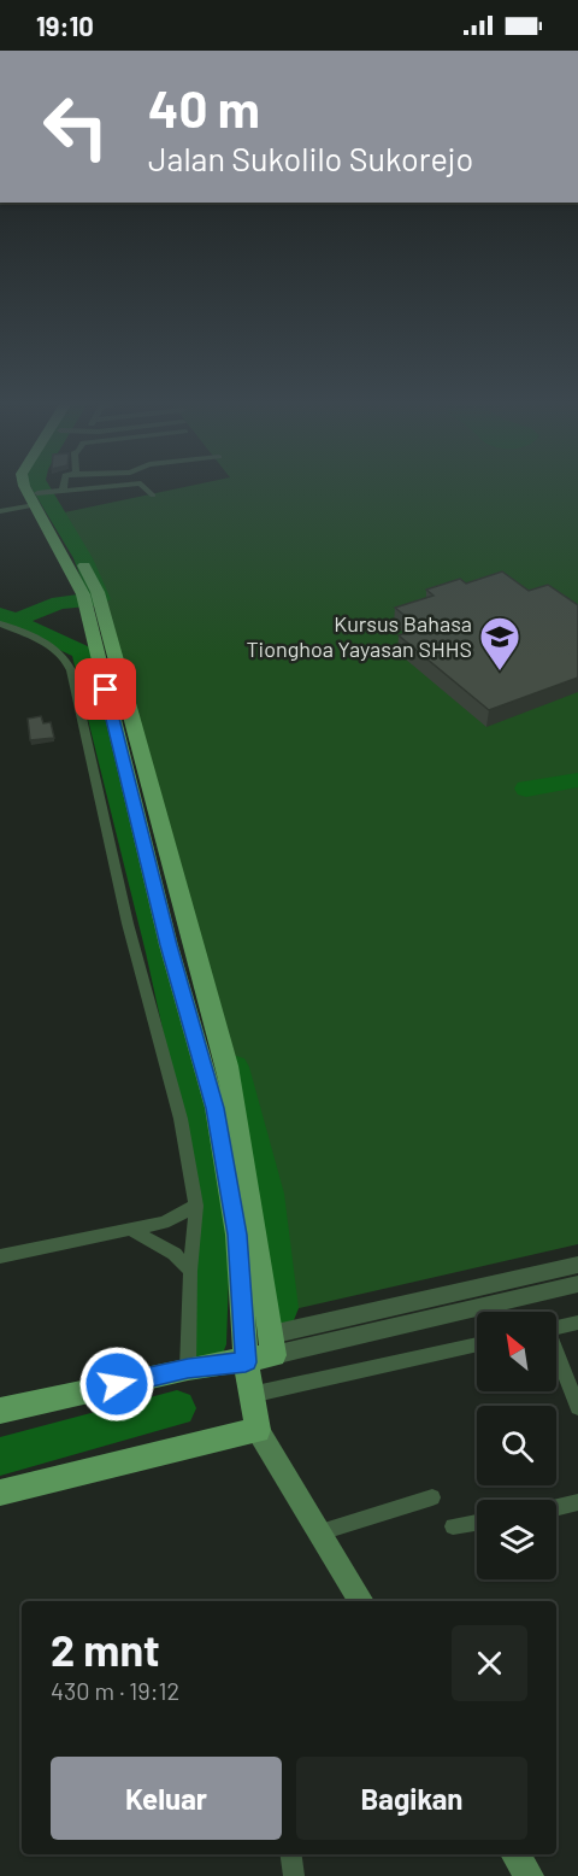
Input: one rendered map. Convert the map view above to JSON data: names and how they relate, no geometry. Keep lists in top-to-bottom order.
{
  "places": {
    "school or university": ["Kursus Bahasa Tionghoa Yayasan SHHS"]
  },
  "north": "top left",
  "page": {
    "status": "19:10",
    "turn": ["40 m", "Jalan Sukolilo Sukorejo"],
    "heading": ["2 mnt", "430 m · 19:12"],
    "buttons": ["Keluar", "Bagikan"]
  }
}
